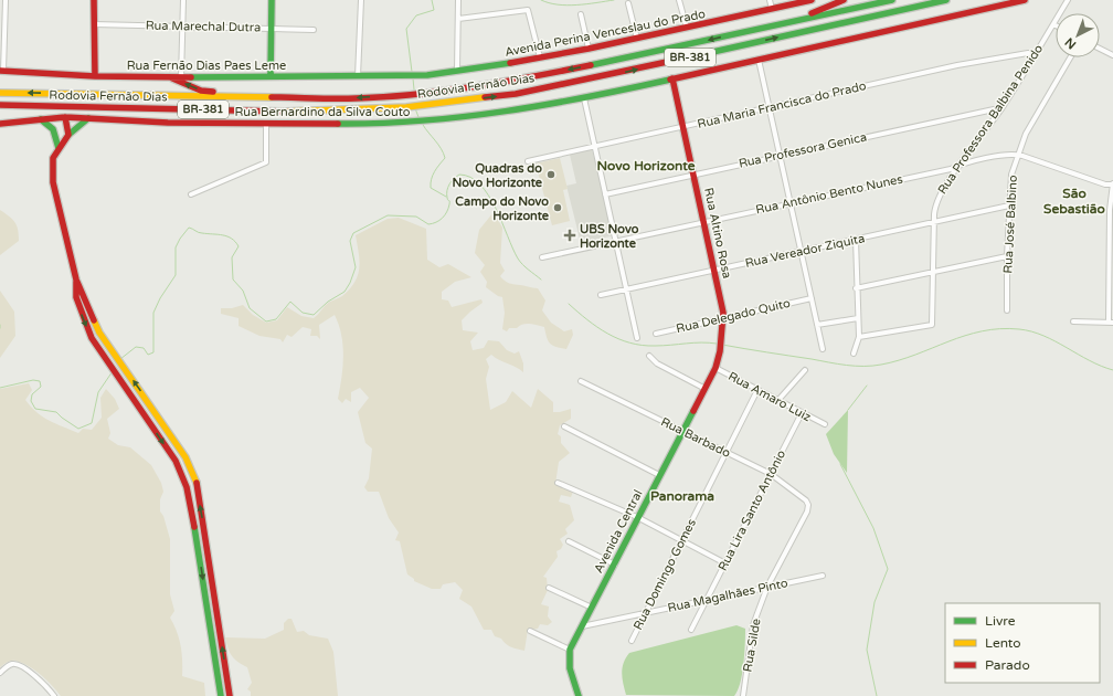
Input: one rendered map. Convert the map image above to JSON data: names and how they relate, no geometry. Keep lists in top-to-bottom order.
{
  "streets": {
    "main road": [
      "Avenida Perina Venceslau do Prado",
      "BR-381",
      "Rua Fernão Dias Paes Leme",
      "Rodovia Fernão Dias",
      "Rua Bernardino da Silva Couto",
      "Rua Altino Rosa",
      "Avenida Central"
    ],
    "street": [
      "Rua Marechal Dutra",
      "Rua Maria Francisca do Prado",
      "Rua Professora Balbina Penido",
      "Rua Professora Genica",
      "Rua Antônio Bento Nunes",
      "Rua José Balbino",
      "Rua Vereador Ziquita",
      "Rua Delegado Quito",
      "Rua Amaro Luiz",
      "Rua Barbado",
      "Rua Lira Santo Antônio",
      "Rua Domingo Gomes",
      "Rua Magalhães Pinto",
      "Rua Silde"
    ]
  },
  "crossings": [
    ["Avenida Perina Venceslau do Prado", "Rua Fernão Dias Paes Leme"],
    ["Rua Maria Francisca do Prado", "Rua Professora Balbina Penido"],
    ["Rua Maria Francisca do Prado", "Rua Altino Rosa"],
    ["Rua Bernardino da Silva Couto", "Rua Altino Rosa"],
    ["Rua Professora Balbina Penido", "Rua Professora Genica"],
    ["Rua Professora Balbina Penido", "Rua Antônio Bento Nunes"],
    ["Rua Professora Balbina Penido", "Rua Vereador Ziquita"],
    ["Rua Professora Genica", "Rua Altino Rosa"],
    ["Rua Antônio Bento Nunes", "Rua José Balbino"],
    ["Rua Antônio Bento Nunes", "Rua Altino Rosa"],
    ["Rua José Balbino", "Rua Vereador Ziquita"],
    ["Rua Altino Rosa", "Rua Vereador Ziquita"],
    ["Rua Altino Rosa", "Rua Delegado Quito"],
    ["Rua Altino Rosa", "Avenida Central"],
    ["Rua Amaro Luiz", "Rua Lira Santo Antônio"],
    ["Rua Amaro Luiz", "Avenida Central"],
    ["Rua Amaro Luiz", "Rua Domingo Gomes"],
    ["Rua Barbado", "Rua Lira Santo Antônio"],
    ["Rua Barbado", "Avenida Central"],
    ["Rua Barbado", "Rua Domingo Gomes"],
    ["Rua Barbado", "Rua Silde"],
    ["Rua Lira Santo Antônio", "Rua Magalhães Pinto"],
    ["Avenida Central", "Rua Magalhães Pinto"],
    ["Rua Domingo Gomes", "Rua Magalhães Pinto"],
    ["Rua Magalhães Pinto", "Rua Silde"]
  ],
  "districts": ["Novo Horizonte", "São Sebastião", "Panorama"],
  "places": {
    "other": ["Quadras do Novo Horizonte", "Campo do Novo Horizonte"],
    "health": ["UBS Novo Horizonte"]
  },
  "legend": ["Livre", "Lento", "Parado"],
  "north": "bottom left"
}
